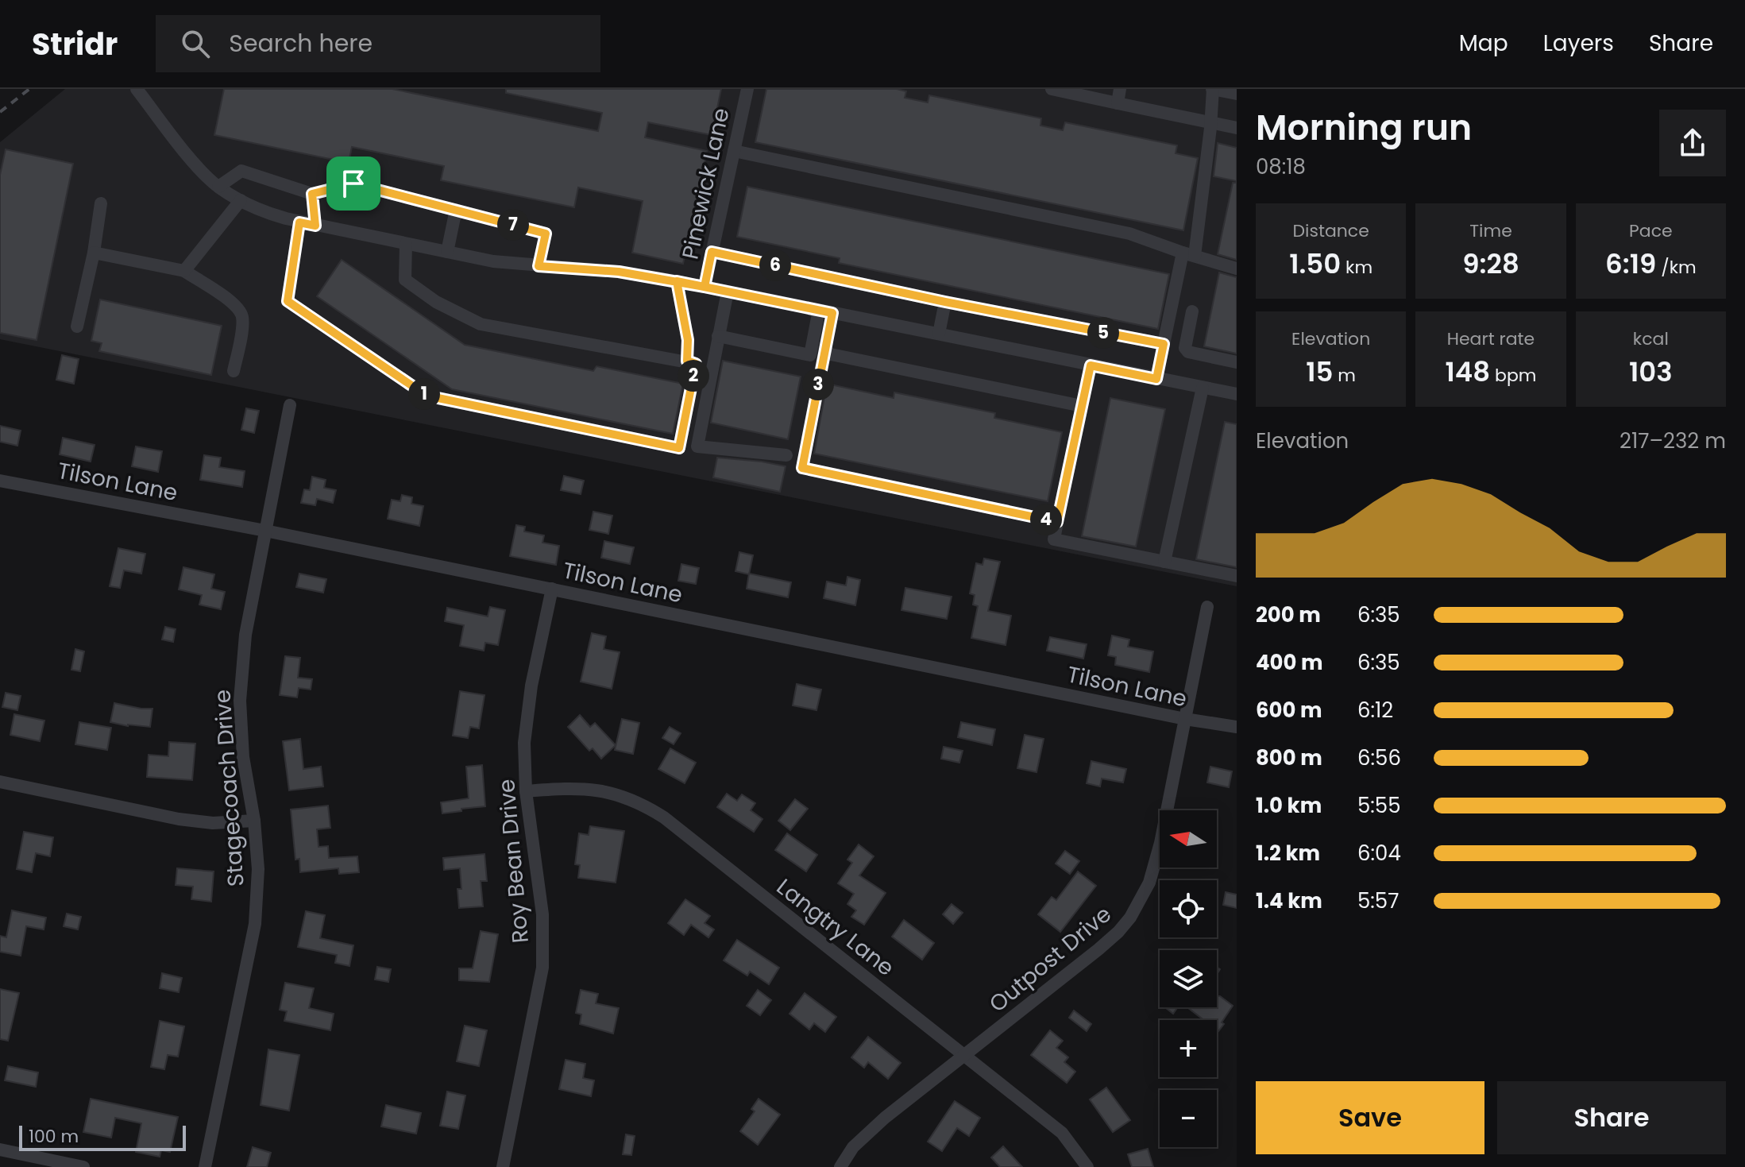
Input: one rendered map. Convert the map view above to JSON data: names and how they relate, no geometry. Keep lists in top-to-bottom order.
{
  "streets": {
    "street": [
      "Pinewick Lane",
      "Tilson Lane",
      "Stagecoach Drive",
      "Roy Bean Drive",
      "Langtry Lane",
      "Outpost Drive"
    ]
  },
  "crossings": [
    ["Tilson Lane", "Stagecoach Drive"],
    ["Tilson Lane", "Roy Bean Drive"],
    ["Tilson Lane", "Outpost Drive"],
    ["Roy Bean Drive", "Langtry Lane"],
    ["Langtry Lane", "Outpost Drive"]
  ],
  "scale_bar": "100 m",
  "north": "left",
  "page": {
    "header": "Stridr",
    "search": "Search here",
    "nav": ["Map", "Layers", "Share"],
    "heading": ["Morning run", "08:18"],
    "stats": [
      ["Distance", "1.50 km"],
      ["Time", "9:28"],
      ["Pace", "6:19 /km"],
      ["Elevation", "15 m"],
      ["Heart rate", "148 bpm"],
      ["kcal", "103"]
    ],
    "pins": [
      "7",
      "6",
      "5",
      "2",
      "3",
      "1",
      "4"
    ],
    "chart": ["Elevation", "217–232 m"],
    "list": [
      {
        "name": "200 m",
        "note": "6:35"
      },
      {
        "name": "400 m",
        "note": "6:35"
      },
      {
        "name": "600 m",
        "note": "6:12"
      },
      {
        "name": "800 m",
        "note": "6:56"
      },
      {
        "name": "1.0 km",
        "note": "5:55"
      },
      {
        "name": "1.2 km",
        "note": "6:04"
      },
      {
        "name": "1.4 km",
        "note": "5:57"
      }
    ],
    "map_buttons": ["+", "−"],
    "buttons": ["Save", "Share"],
    "scale": "100 m"
  }
}
